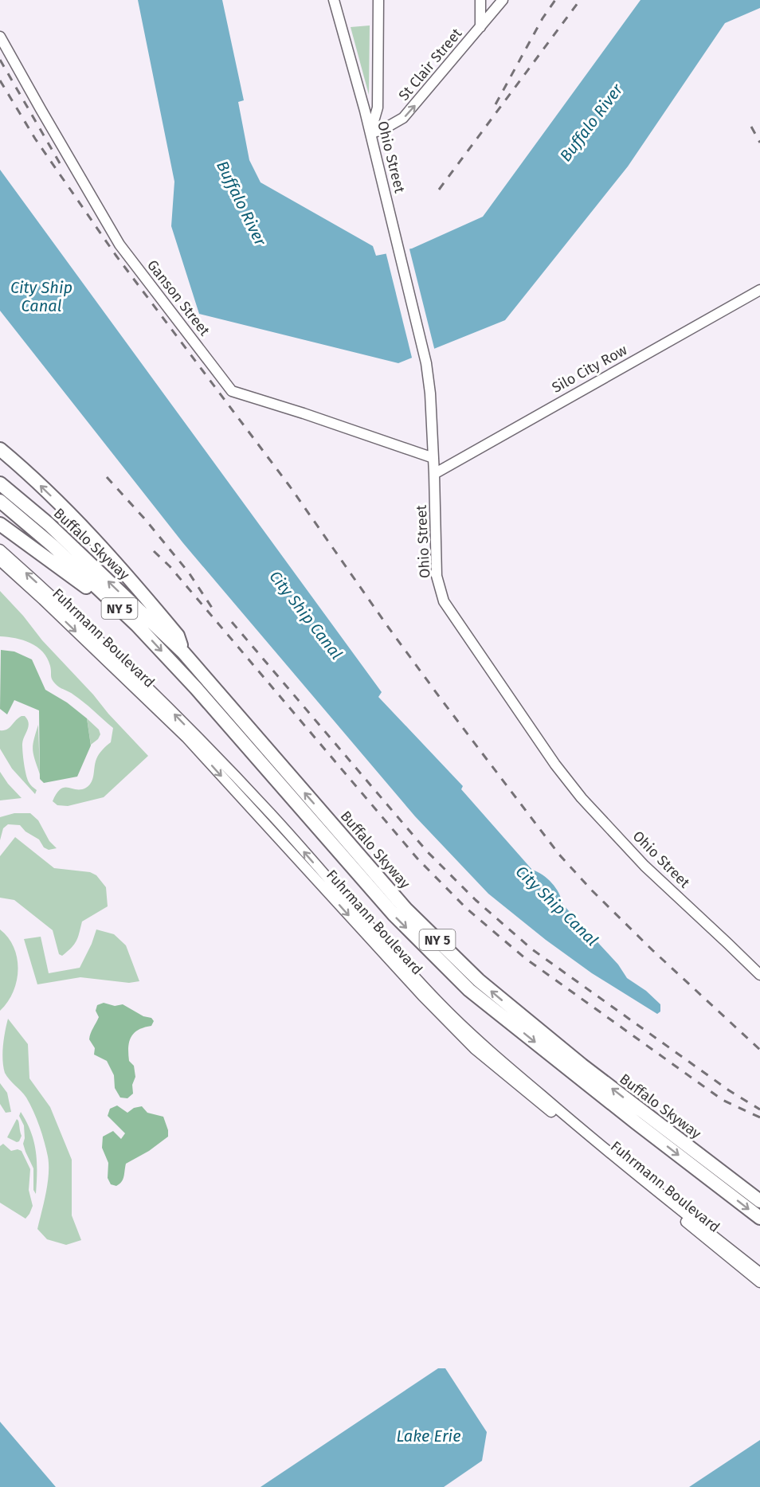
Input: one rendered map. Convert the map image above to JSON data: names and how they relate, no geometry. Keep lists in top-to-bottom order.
{
  "streets": {
    "highway": ["Buffalo Skyway", "NY 5"],
    "street": [
      "St Clair Street",
      "Ohio Street",
      "Ganson Street",
      "Silo City Row",
      "Fuhrmann Boulevard"
    ]
  },
  "crossings": [
    ["St Clair Street", "Ohio Street"],
    ["Ohio Street", "Ganson Street"],
    ["Ohio Street", "Silo City Row"]
  ],
  "one_way": ["St Clair Street"],
  "water": ["Buffalo River", "City Ship Canal", "Lake Erie"]
}
